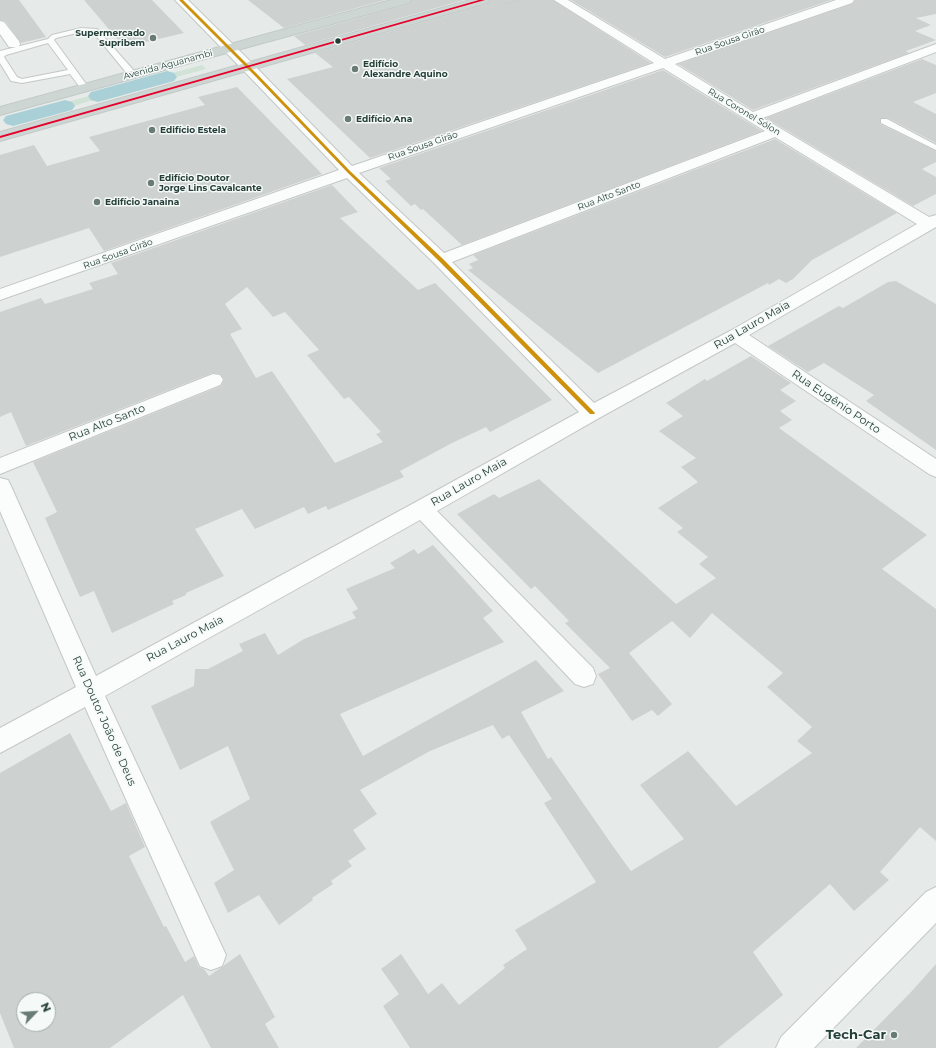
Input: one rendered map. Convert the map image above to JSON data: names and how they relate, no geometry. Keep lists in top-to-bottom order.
{
  "streets": {
    "main road": ["Avenida Aguanambi"],
    "street": [
      "Rua Sousa Girão",
      "Rua Coronel Sólon",
      "Rua Alto Santo",
      "Rua Lauro Maia",
      "Rua Eugênio Porto",
      "Rua Doutor João de Deus"
    ]
  },
  "crossings": [
    ["Rua Sousa Girão", "Rua Coronel Sólon"],
    ["Rua Coronel Sólon", "Rua Alto Santo"],
    ["Rua Coronel Sólon", "Rua Lauro Maia"],
    ["Rua Lauro Maia", "Rua Eugênio Porto"],
    ["Rua Lauro Maia", "Rua Doutor João de Deus"]
  ],
  "places": [
    "Supermercado Supribem",
    "Edifício Alexandre Aquino",
    "Edifício Ana",
    "Edifício Estela",
    "Edifício Doutor Jorge Lins Cavalcante",
    "Edifício Janaina",
    "Tech-Car"
  ],
  "north": "top right"
}
